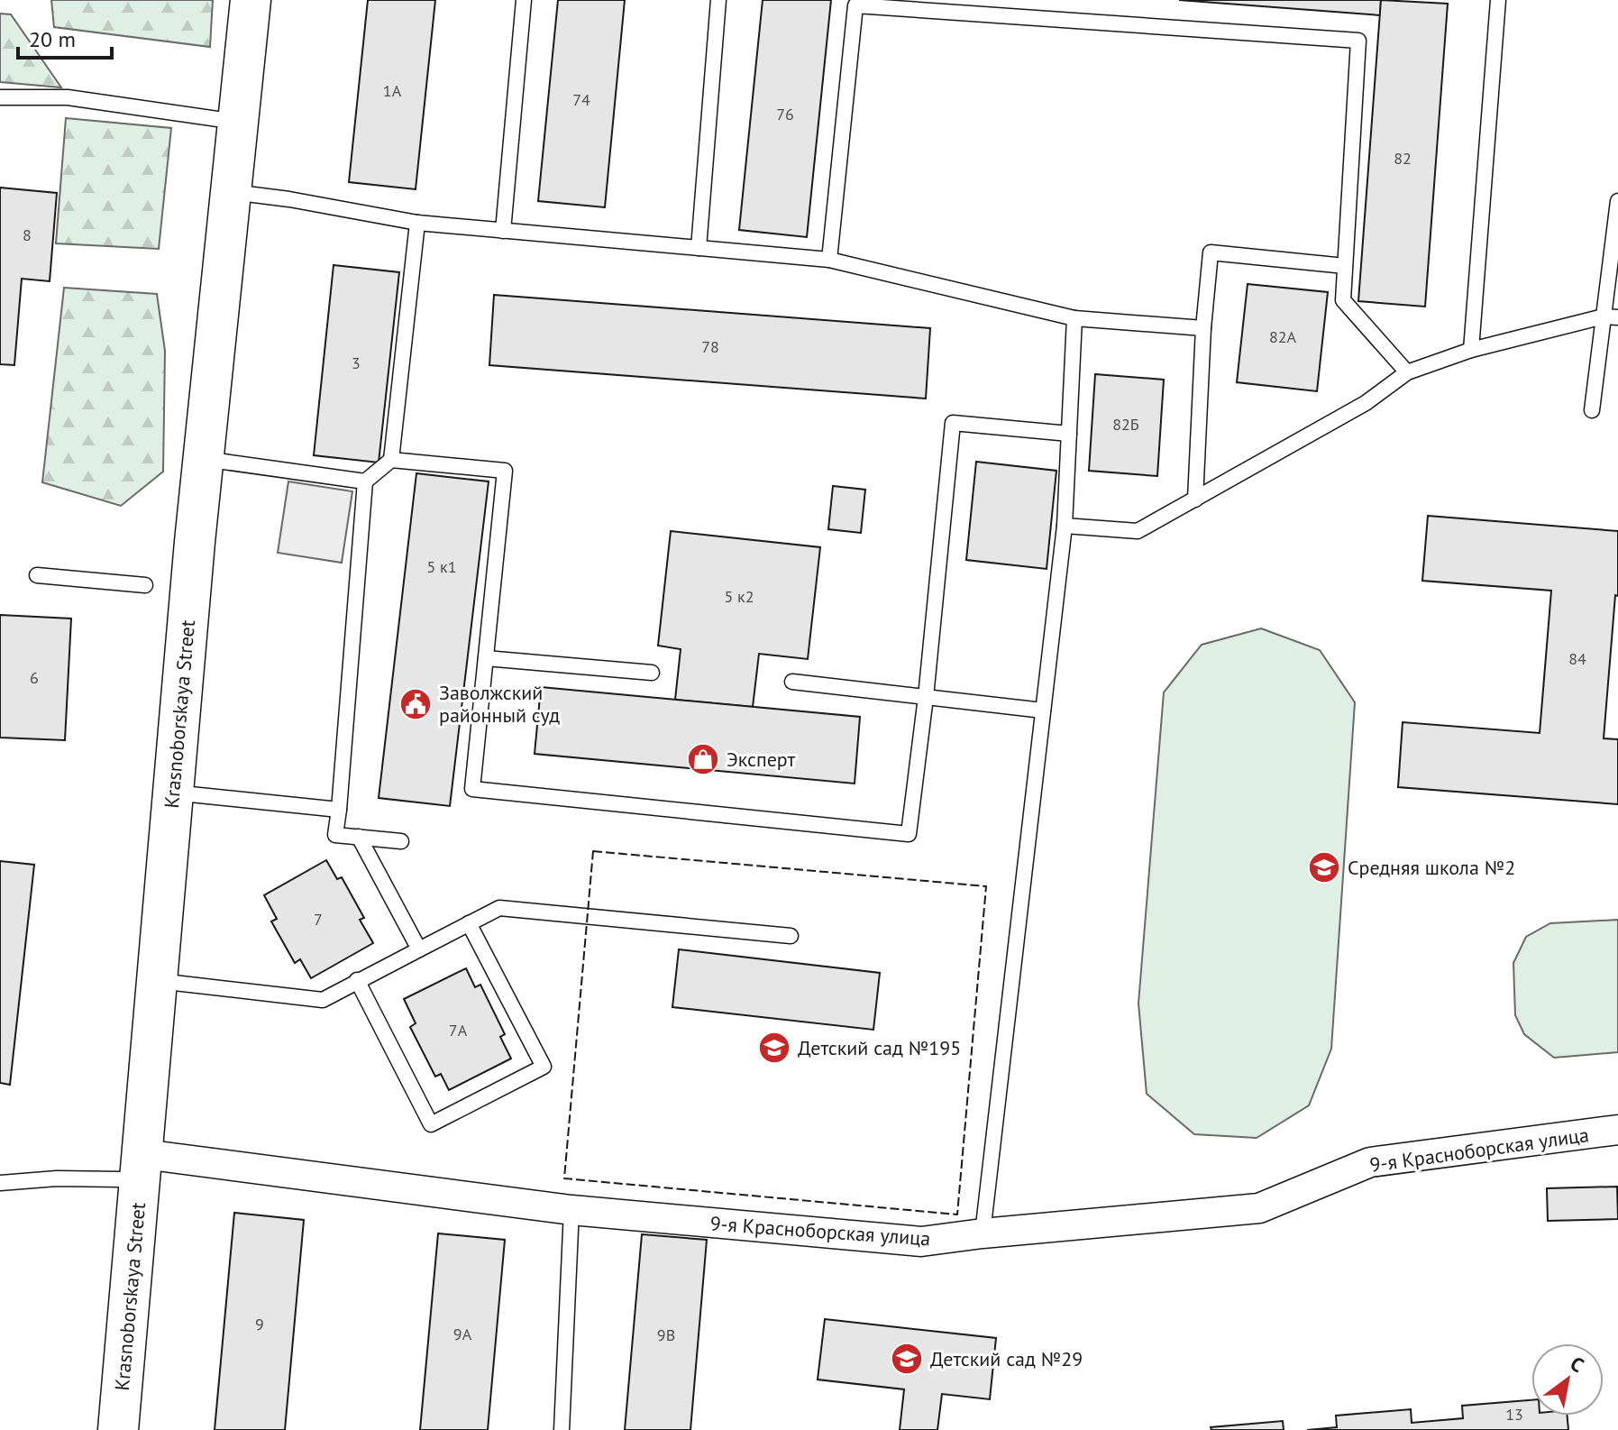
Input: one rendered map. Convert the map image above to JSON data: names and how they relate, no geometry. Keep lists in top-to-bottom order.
{
  "streets": {
    "street": ["Krasnoborskaya Street", "9-я Красноборская улица"]
  },
  "crossings": [
    ["Krasnoborskaya Street", "9-я Красноборская улица"]
  ],
  "places": {
    "public building": ["Заволжский районный суд"],
    "shop": ["Эксперт"],
    "school or university": ["Средняя школа №2", "Детский сад №195", "Детский сад №29"]
  },
  "house_numbers": [
    "1А",
    "74",
    "76",
    "82",
    "8",
    "82А",
    "78",
    "3",
    "82Б",
    "5 к1",
    "5 к2",
    "84",
    "6",
    "7",
    "7А",
    "9",
    "9А",
    "9В",
    "13"
  ],
  "scale_bar": "20 m",
  "north": "top right"
}
